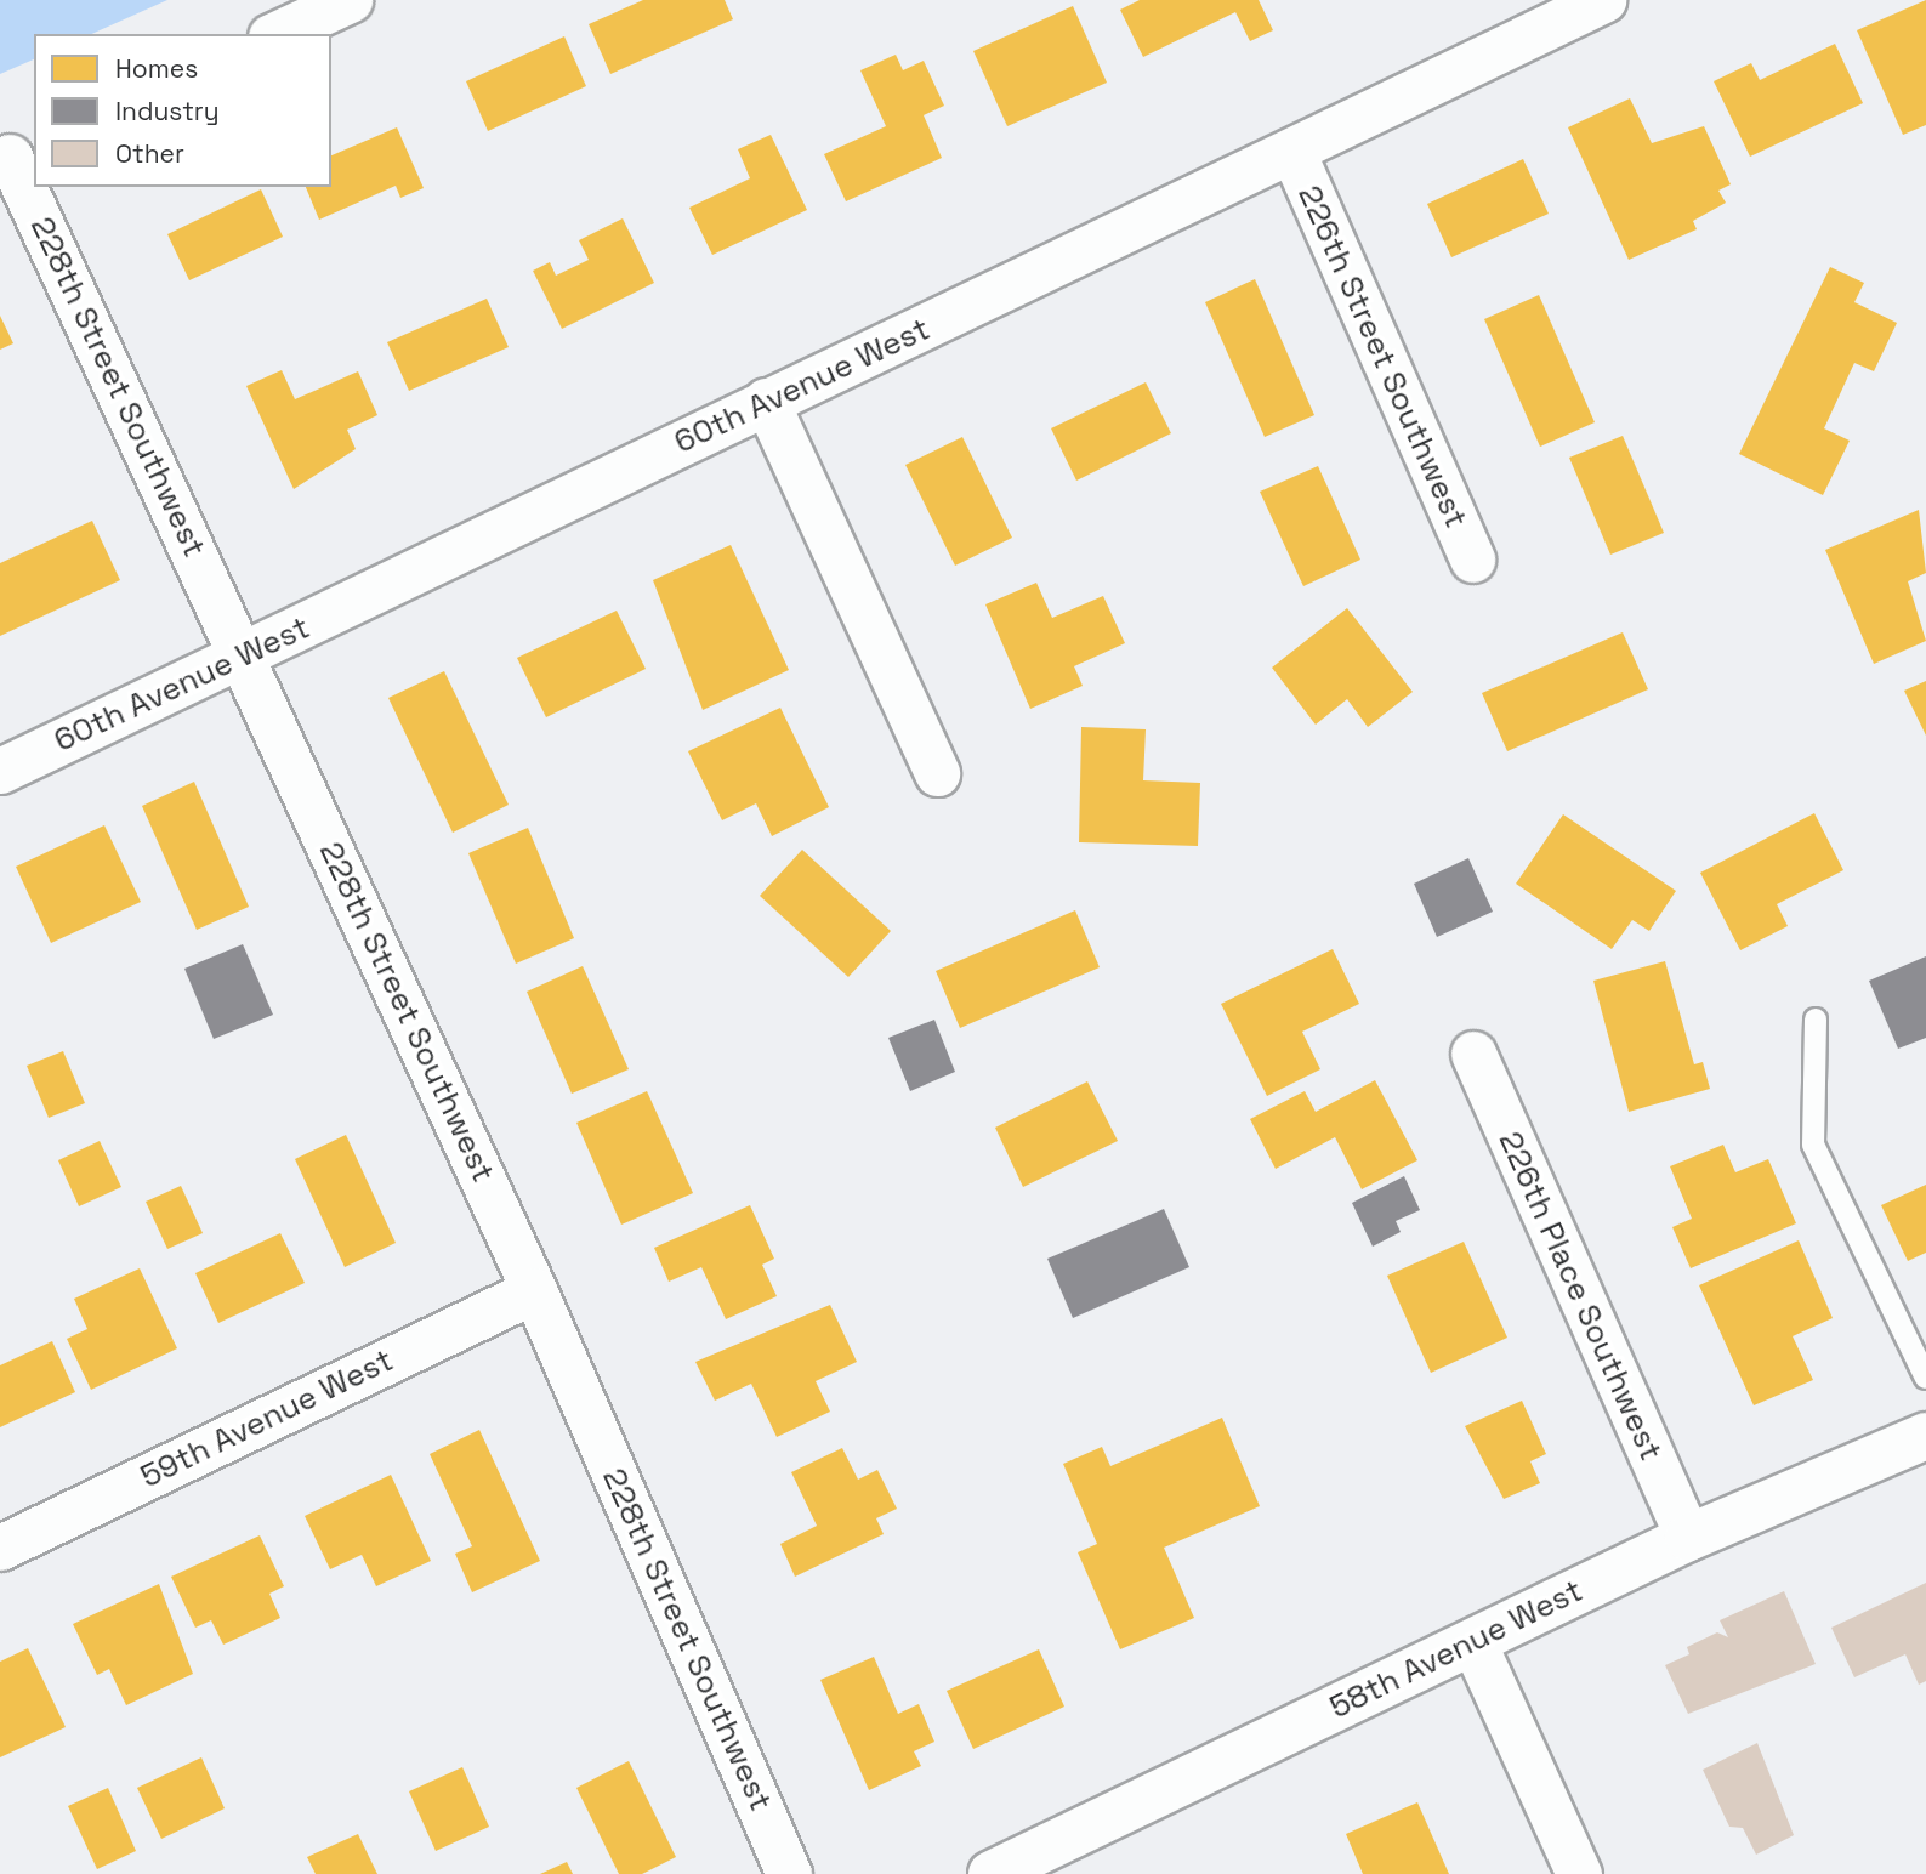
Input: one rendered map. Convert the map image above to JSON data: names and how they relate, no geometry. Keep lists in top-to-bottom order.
{
  "streets": {
    "street": [
      "226th Street Southwest",
      "60th Avenue West",
      "228th Street Southwest",
      "226th Place Southwest",
      "59th Avenue West",
      "58th Avenue West"
    ]
  },
  "crossings": [
    ["226th Street Southwest", "60th Avenue West"],
    ["60th Avenue West", "228th Street Southwest"],
    ["228th Street Southwest", "59th Avenue West"],
    ["226th Place Southwest", "58th Avenue West"]
  ],
  "legend": ["Homes", "Industry", "Other"]
}
